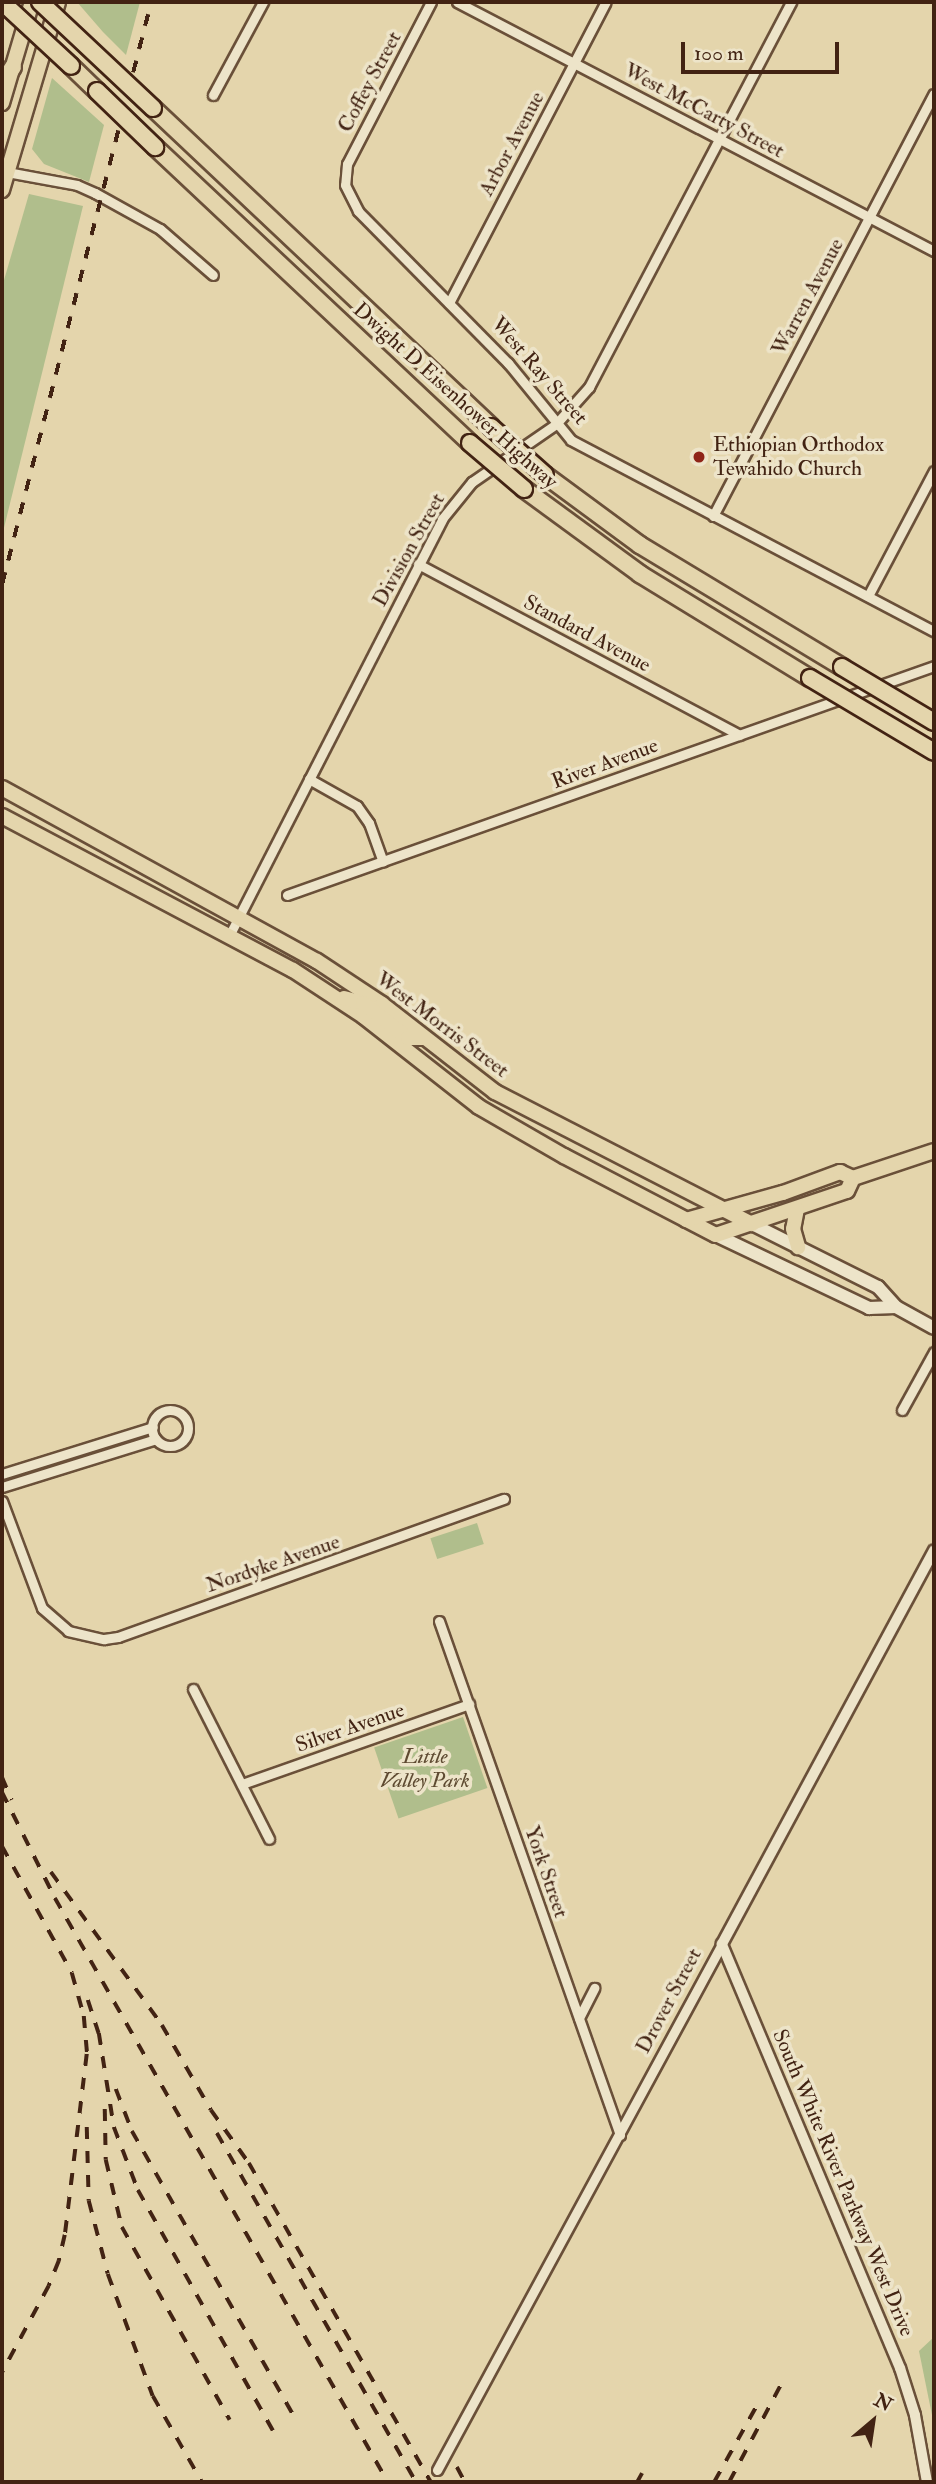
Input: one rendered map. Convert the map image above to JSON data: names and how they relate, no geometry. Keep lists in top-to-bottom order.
{
  "streets": {
    "highway": ["Dwight D Eisenhower Highway"],
    "main road": ["West Morris Street"],
    "street": [
      "Coffey Street",
      "West McCarty Street",
      "Arbor Avenue",
      "Warren Avenue",
      "West Ray Street",
      "Division Street",
      "Standard Avenue",
      "River Avenue",
      "Nordyke Avenue",
      "Silver Avenue",
      "York Street",
      "Drover Street",
      "South White River Parkway West Drive"
    ]
  },
  "crossings": [
    ["Coffey Street", "West Ray Street"],
    ["West McCarty Street", "Arbor Avenue"],
    ["West McCarty Street", "Warren Avenue"],
    ["West McCarty Street", "Division Street"],
    ["Arbor Avenue", "West Ray Street"],
    ["Warren Avenue", "West Ray Street"],
    ["West Ray Street", "Division Street"],
    ["Division Street", "Standard Avenue"],
    ["Division Street", "West Morris Street"],
    ["Standard Avenue", "River Avenue"],
    ["Silver Avenue", "York Street"],
    ["York Street", "Drover Street"],
    ["Drover Street", "South White River Parkway West Drive"]
  ],
  "parks": ["Little Valley Park"],
  "places": ["Ethiopian Orthodox Tewahido Church"],
  "scale_bar": "100 m",
  "north": "top right"
}
